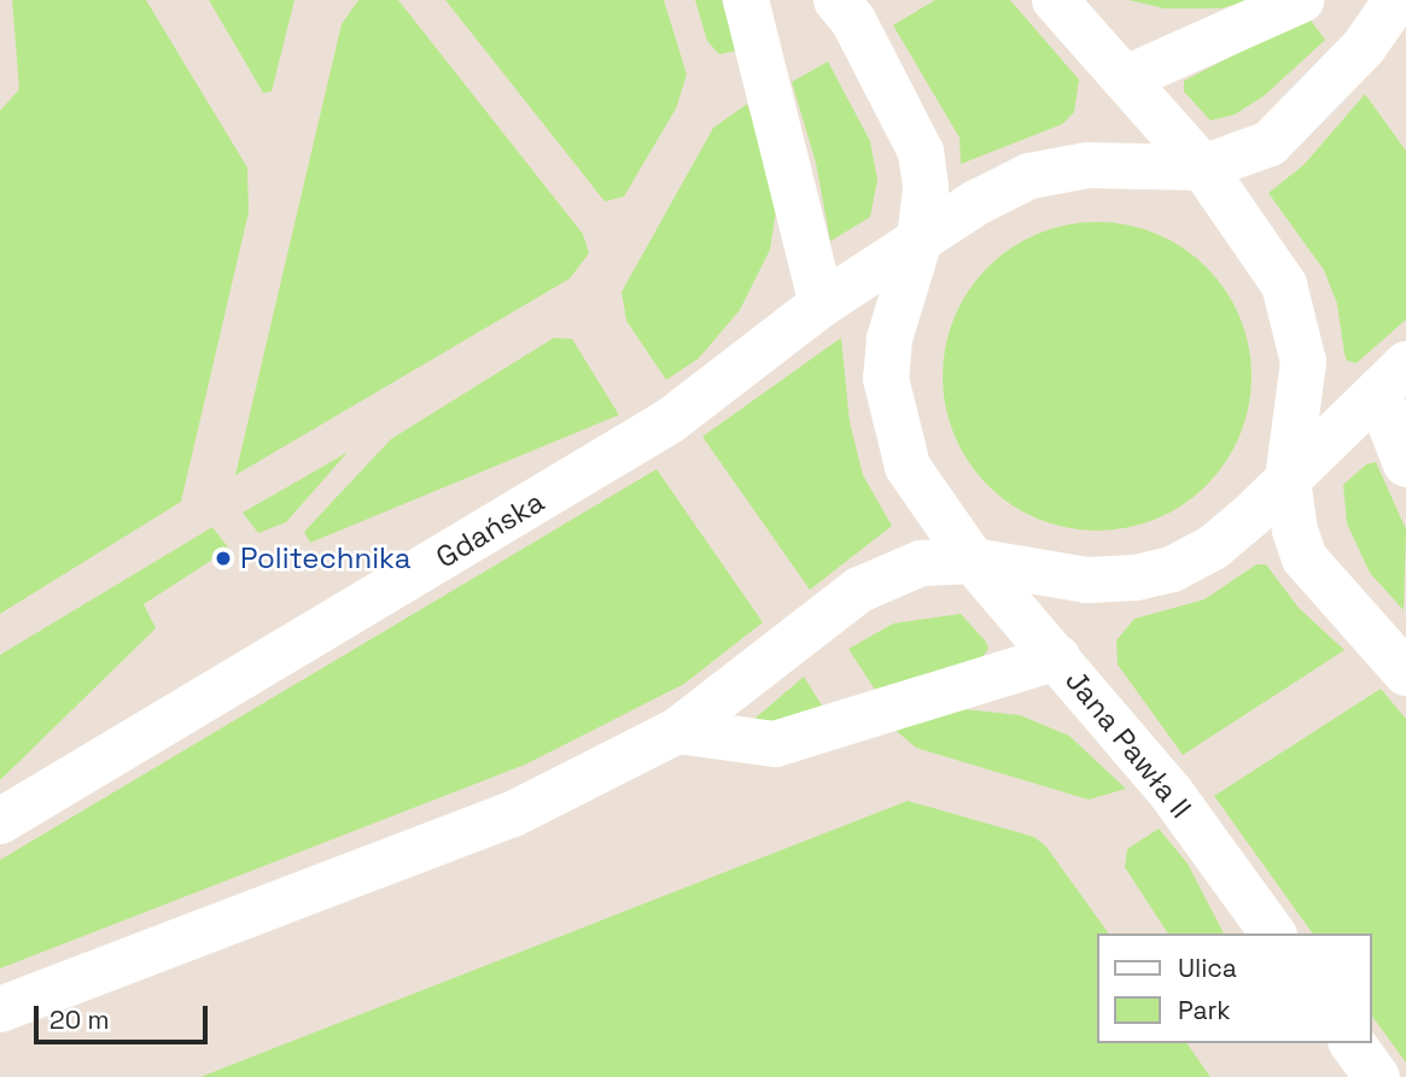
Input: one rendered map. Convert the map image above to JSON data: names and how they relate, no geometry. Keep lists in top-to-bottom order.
{
  "streets": {
    "main road": ["Gdańska", "Jana Pawła II"]
  },
  "crossings": [
    ["Gdańska", "Jana Pawła II"]
  ],
  "places": ["Politechnika"],
  "legend": ["Ulica", "Park"],
  "scale_bar": "20 m"
}
